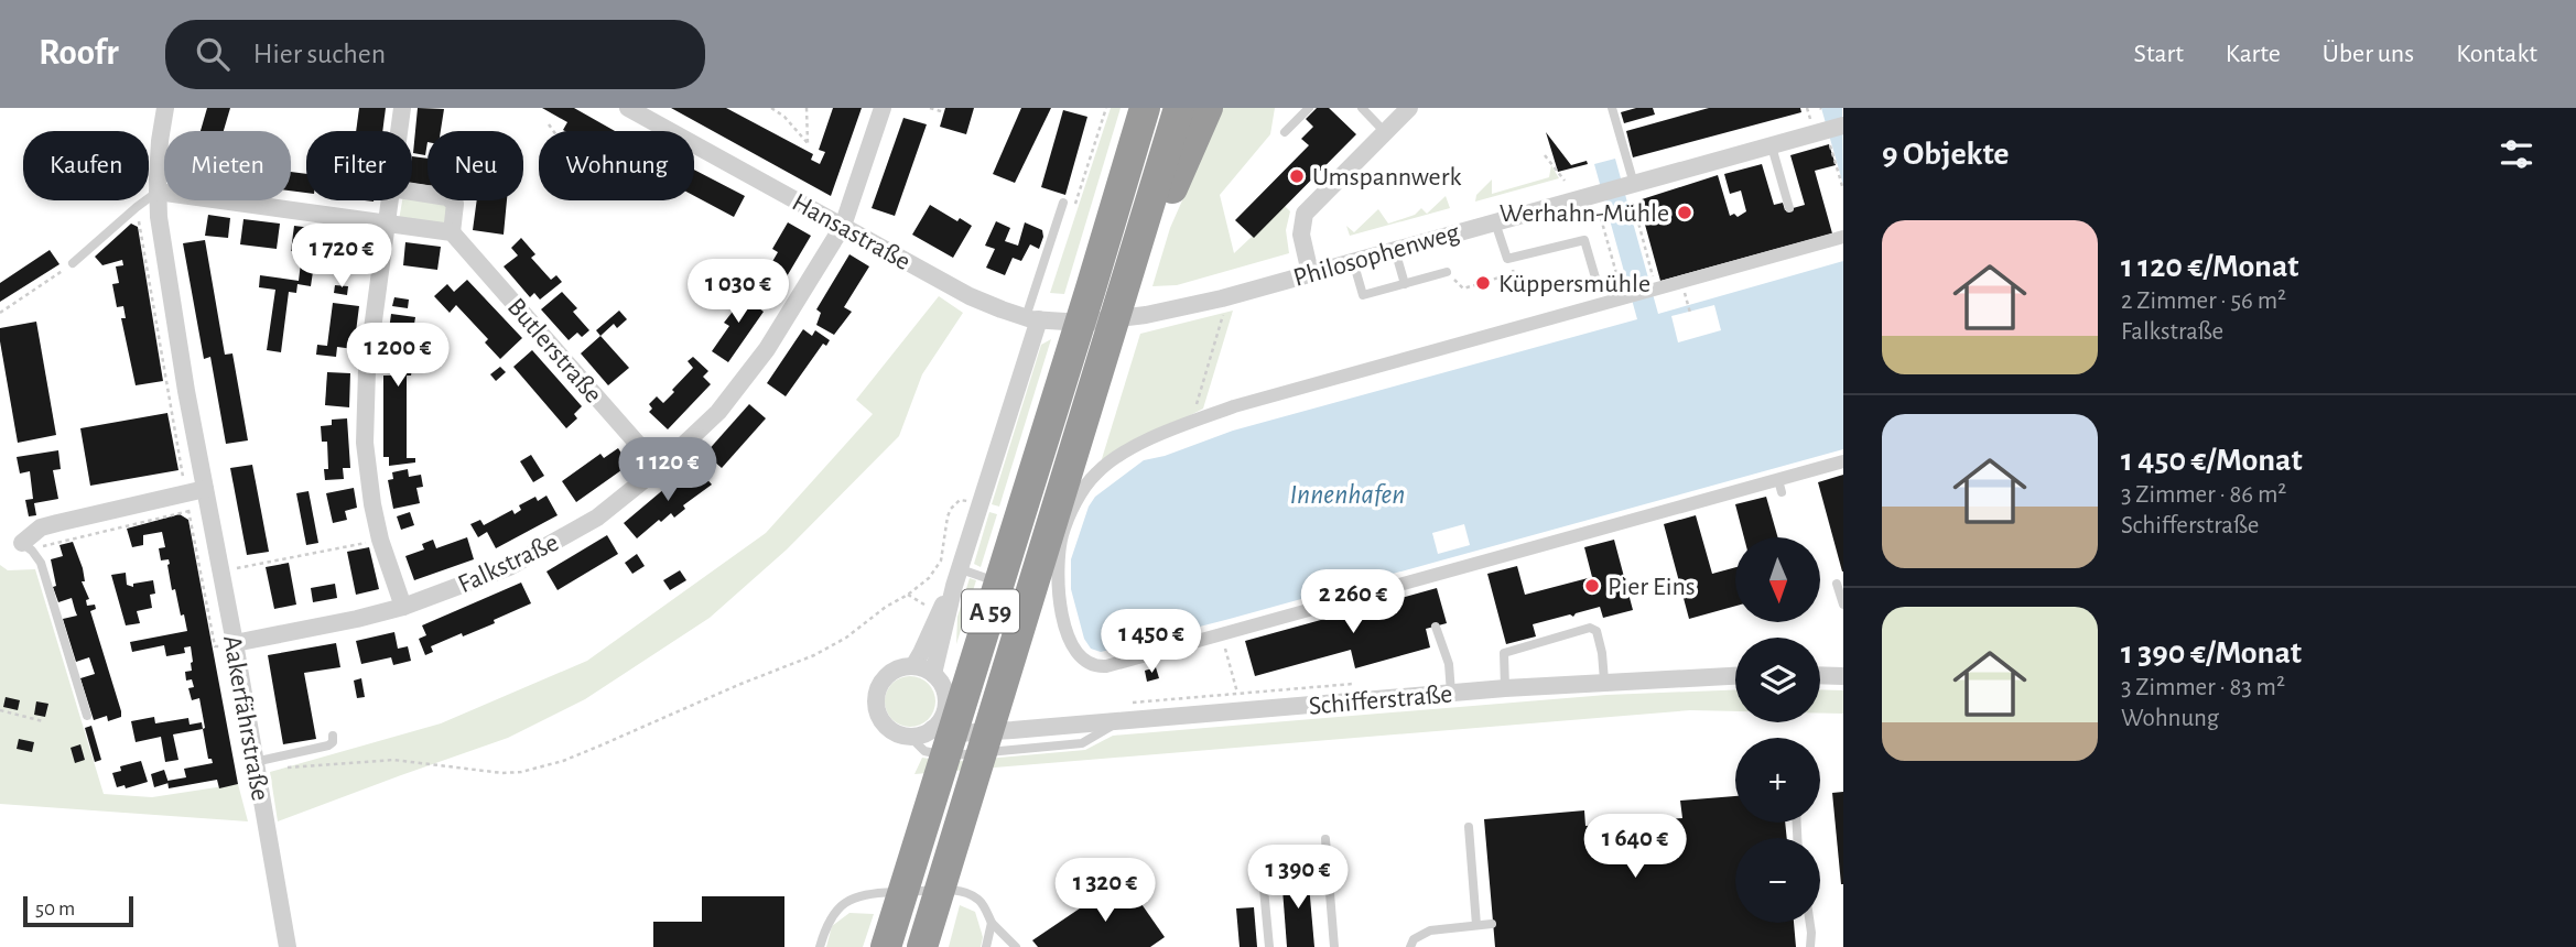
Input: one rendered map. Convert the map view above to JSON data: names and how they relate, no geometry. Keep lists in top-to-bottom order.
{
  "streets": {
    "highway": ["A 59"],
    "street": [
      "Hansastraße",
      "Philosophenweg",
      "Butlerstraße",
      "Falkstraße",
      "Schifferstraße",
      "Aakerfährstraße"
    ]
  },
  "crossings": [
    ["Hansastraße", "Philosophenweg"],
    ["Hansastraße", "Falkstraße"],
    ["Butlerstraße", "Falkstraße"],
    ["Falkstraße", "Aakerfährstraße"]
  ],
  "water": ["Innenhafen"],
  "places": [
    "Umspannwerk",
    "Werhahn-Mühle",
    "Küppersmühle",
    "Pier Eins"
  ],
  "scale_bar": "50 m",
  "north": "bottom",
  "page": {
    "header": "Roofr",
    "search": "Hier suchen",
    "nav": [
      "Start",
      "Karte",
      "Über uns",
      "Kontakt"
    ],
    "heading": "9 Objekte",
    "chip": [
      "Kaufen",
      "Mieten",
      "Filter",
      "Neu",
      "Wohnung"
    ],
    "list": [
      {
        "name": "1 120 €/Monat",
        "note": "2 Zimmer · 56 m² · Falkstraße"
      },
      {
        "name": "1 450 €/Monat",
        "note": "3 Zimmer · 86 m² · Schifferstraße"
      },
      {
        "name": "1 390 €/Monat",
        "note": "3 Zimmer · 83 m² · Wohnung"
      }
    ],
    "price": [
      "1 720 €",
      "1 030 €",
      "1 200 €",
      "1 120 €",
      "2 260 €",
      "1 450 €",
      "1 640 €",
      "1 390 €",
      "1 320 €"
    ],
    "map_buttons": ["+", "−"],
    "scale": "50 m"
  }
}
